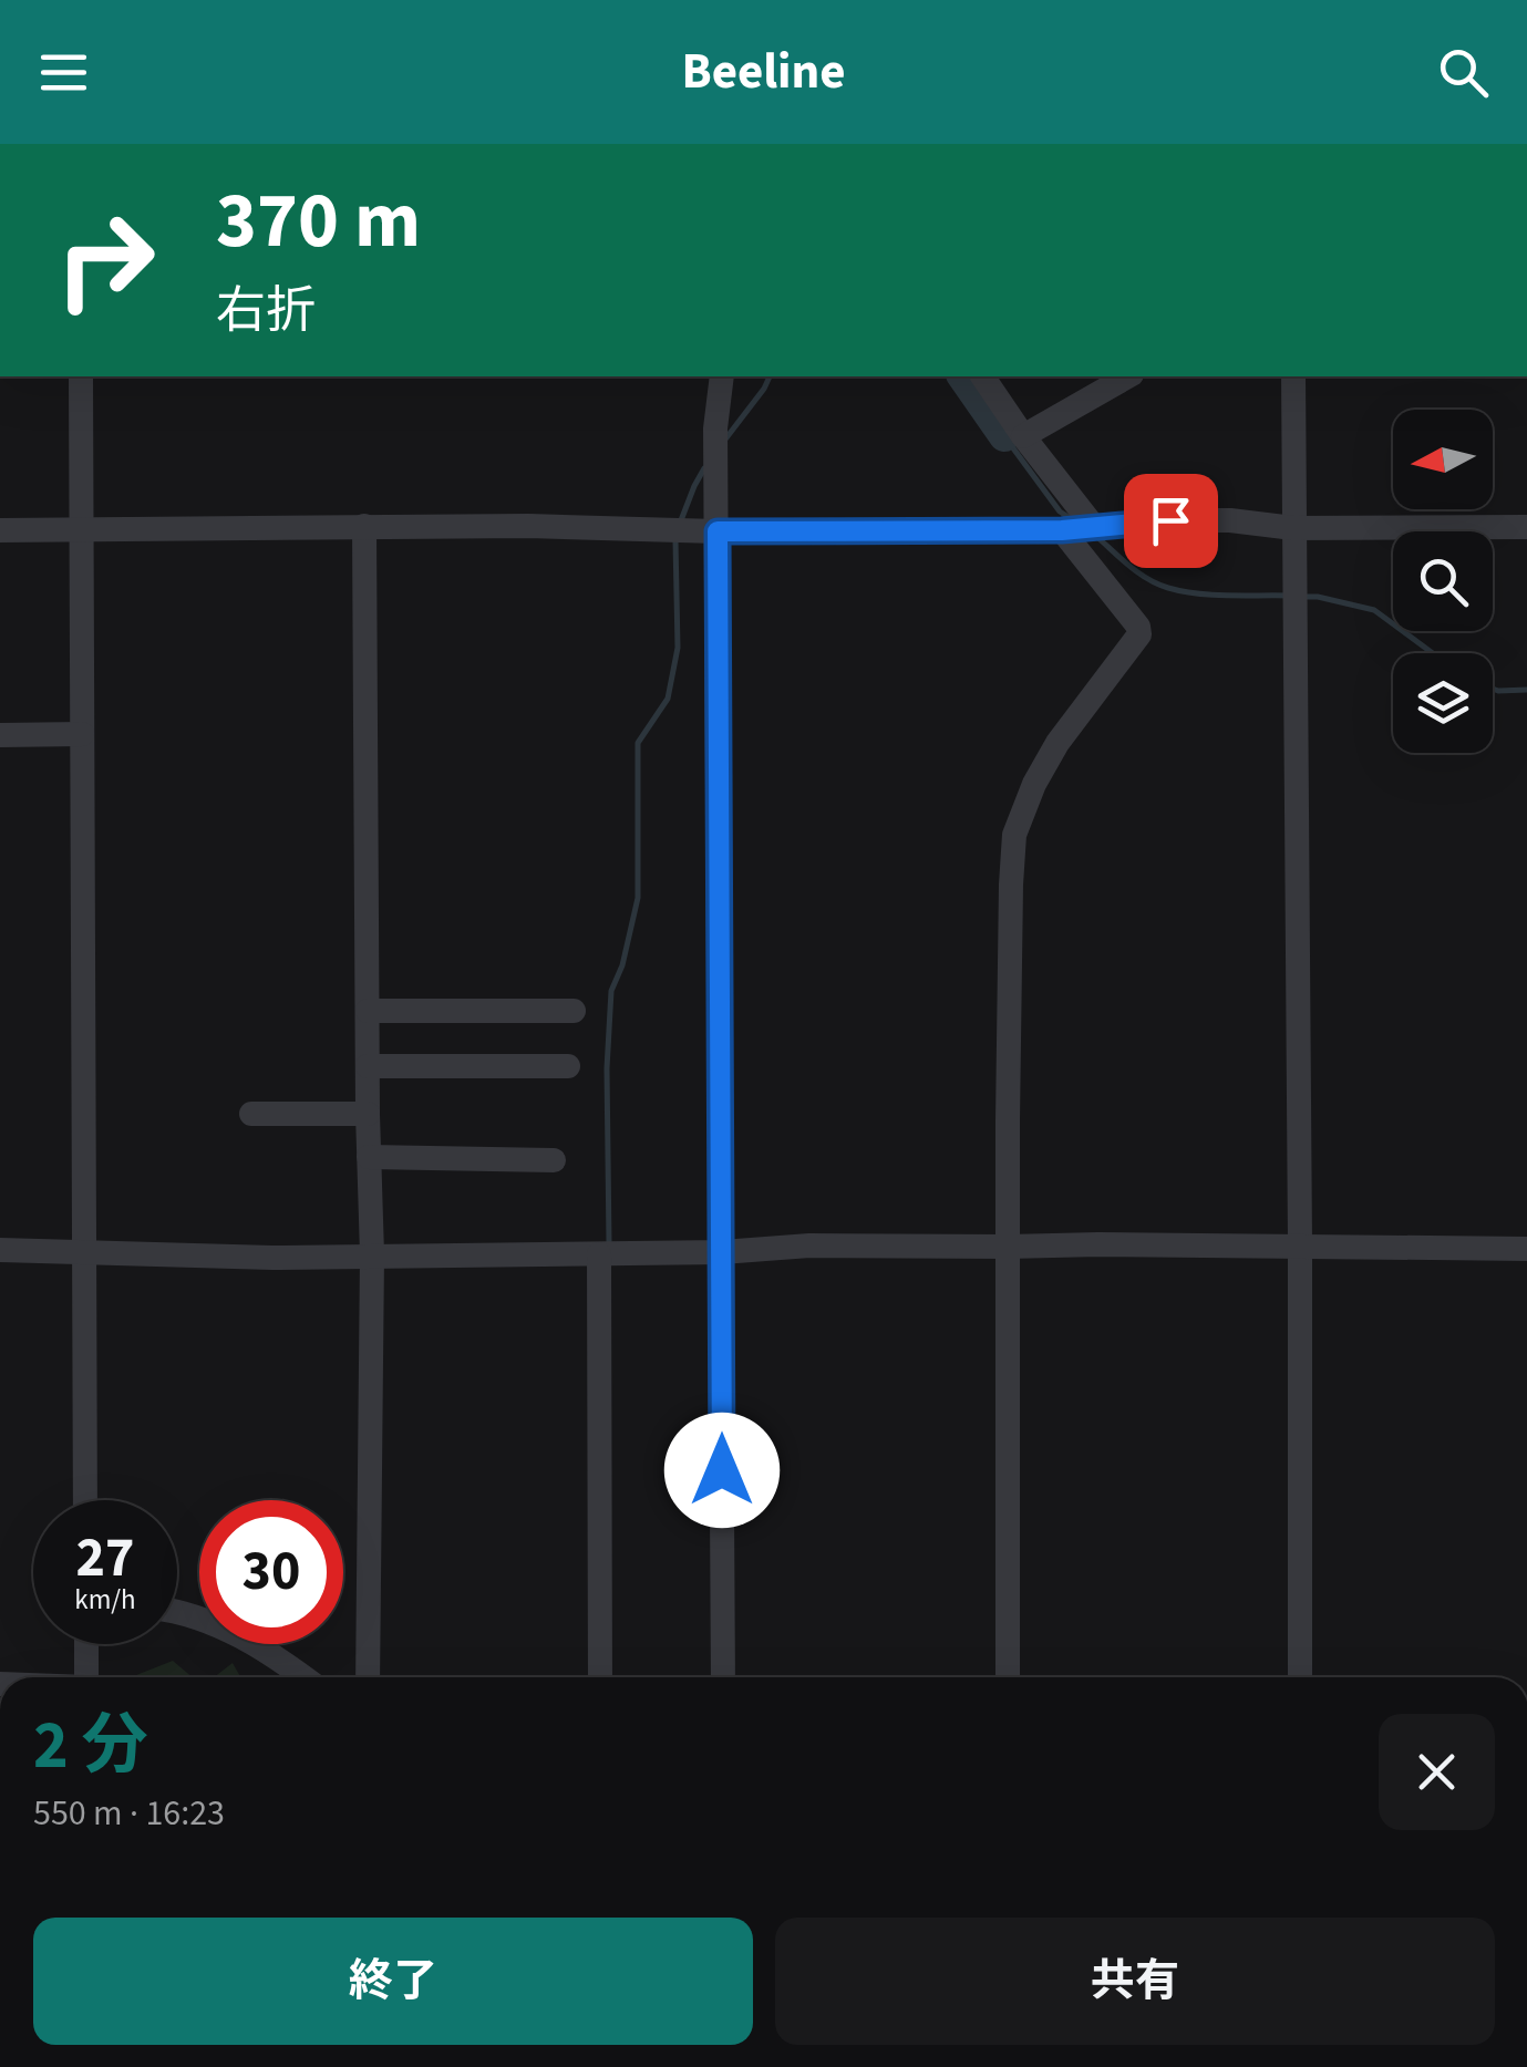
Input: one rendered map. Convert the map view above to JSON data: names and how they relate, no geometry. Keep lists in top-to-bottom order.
{
  "north": "left",
  "page": {
    "header": "Beeline",
    "turn": ["370 m", "右折"],
    "speed": "27 km/h",
    "limit": "30",
    "heading": ["2 分", "550 m · 16:23"],
    "buttons": ["終了", "共有"]
  }
}
